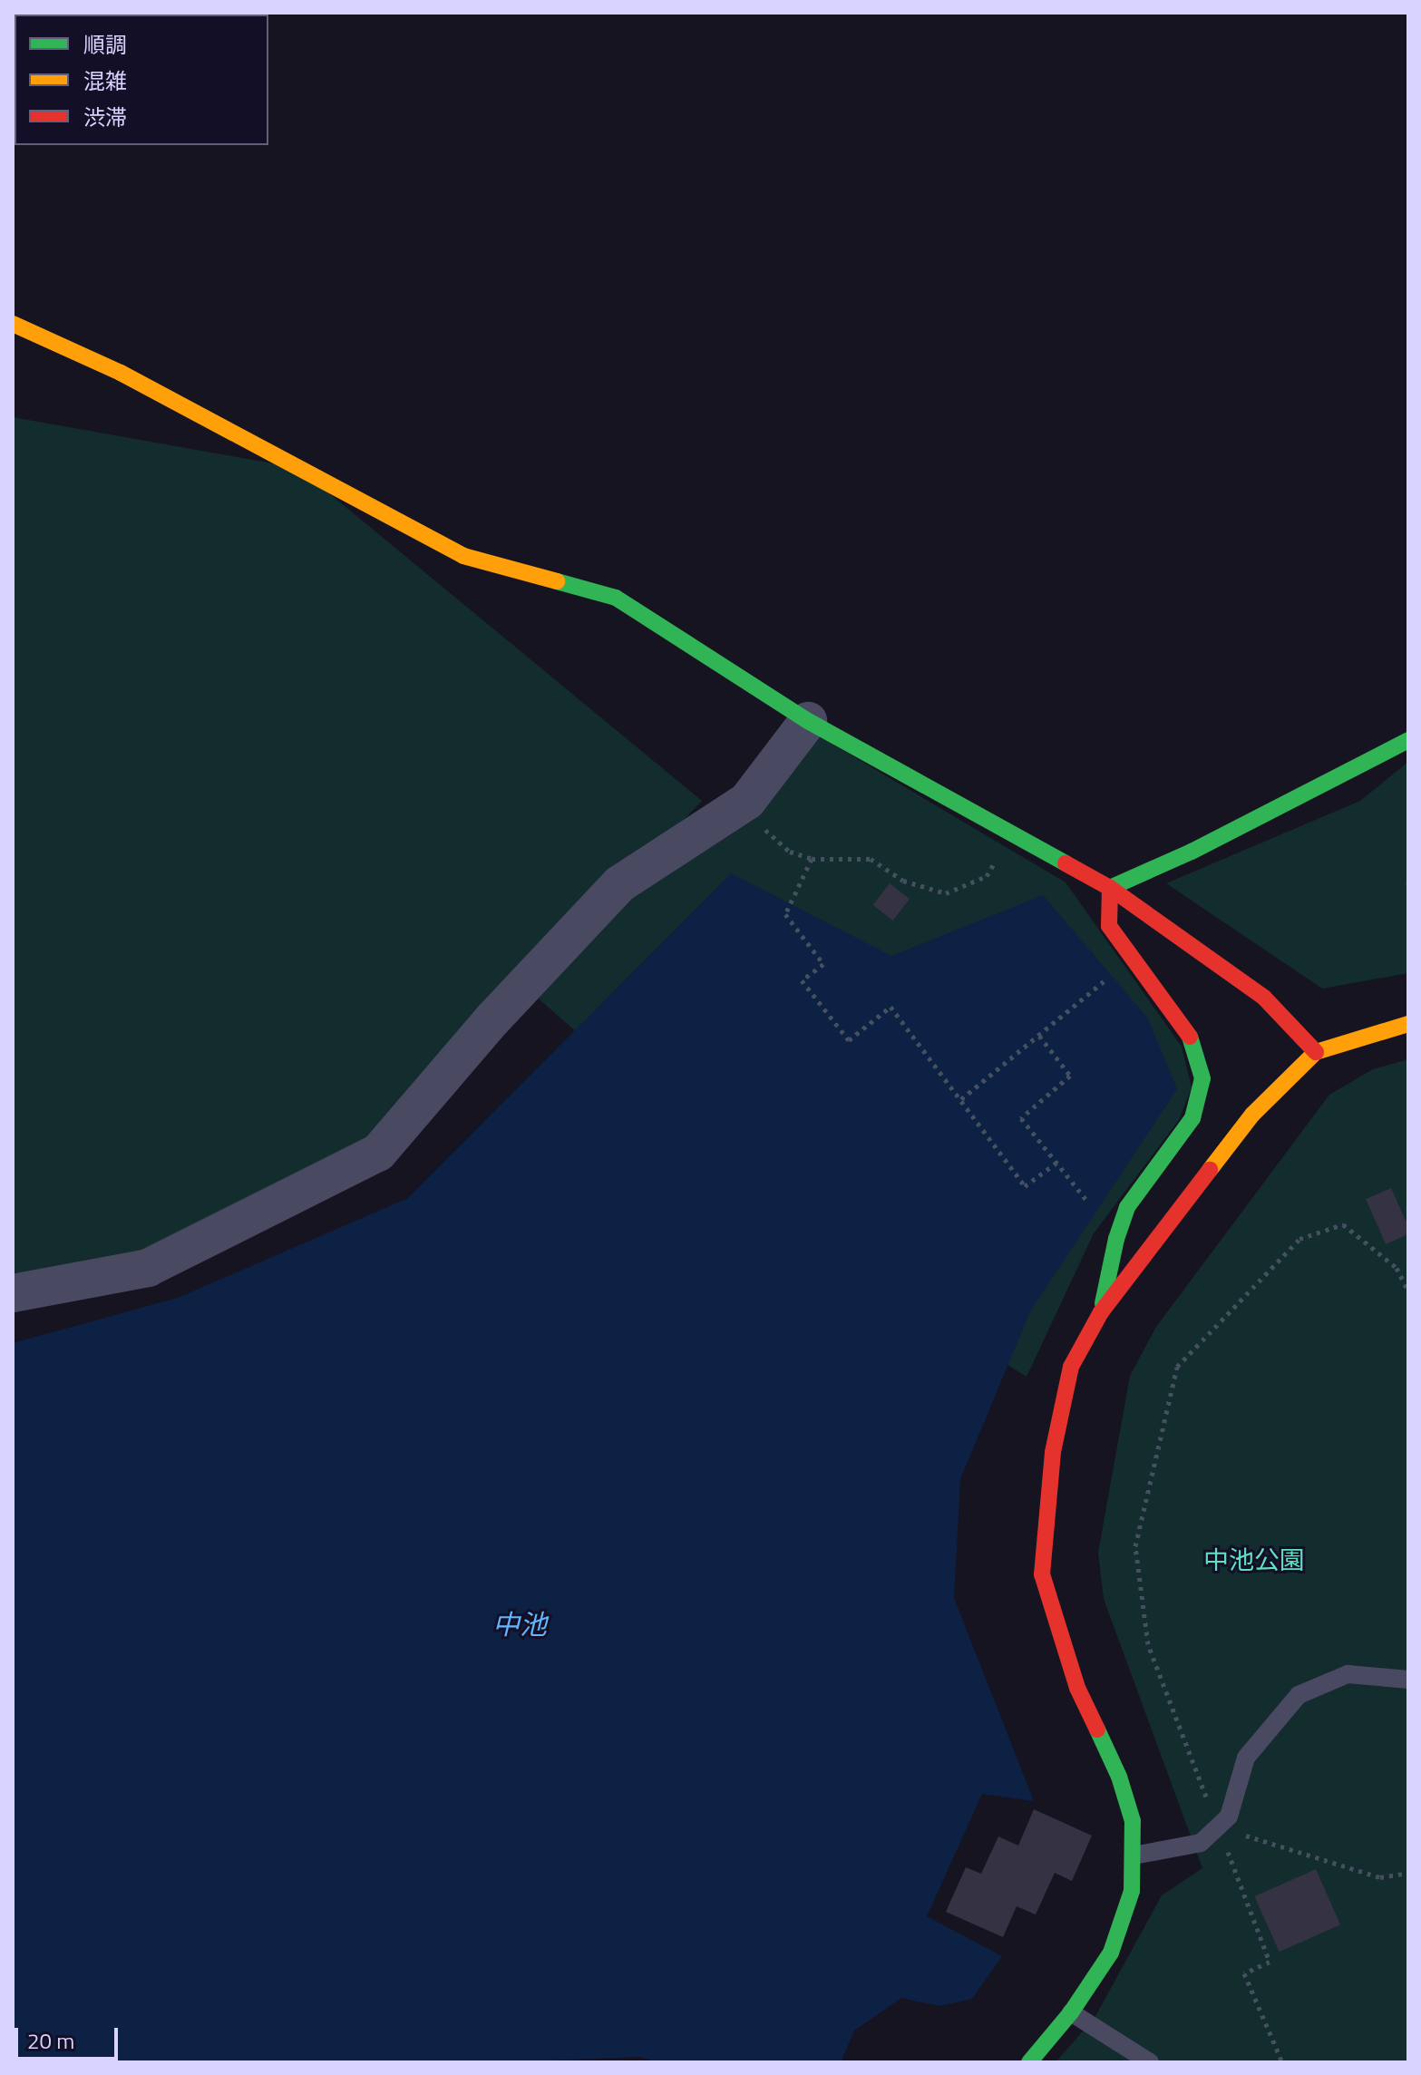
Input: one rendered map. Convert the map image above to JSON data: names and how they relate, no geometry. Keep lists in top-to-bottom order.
{
  "water": ["中池"],
  "parks": ["中池公園"],
  "legend": ["順調", "混雑", "渋滞"],
  "scale_bar": "20 m"
}
